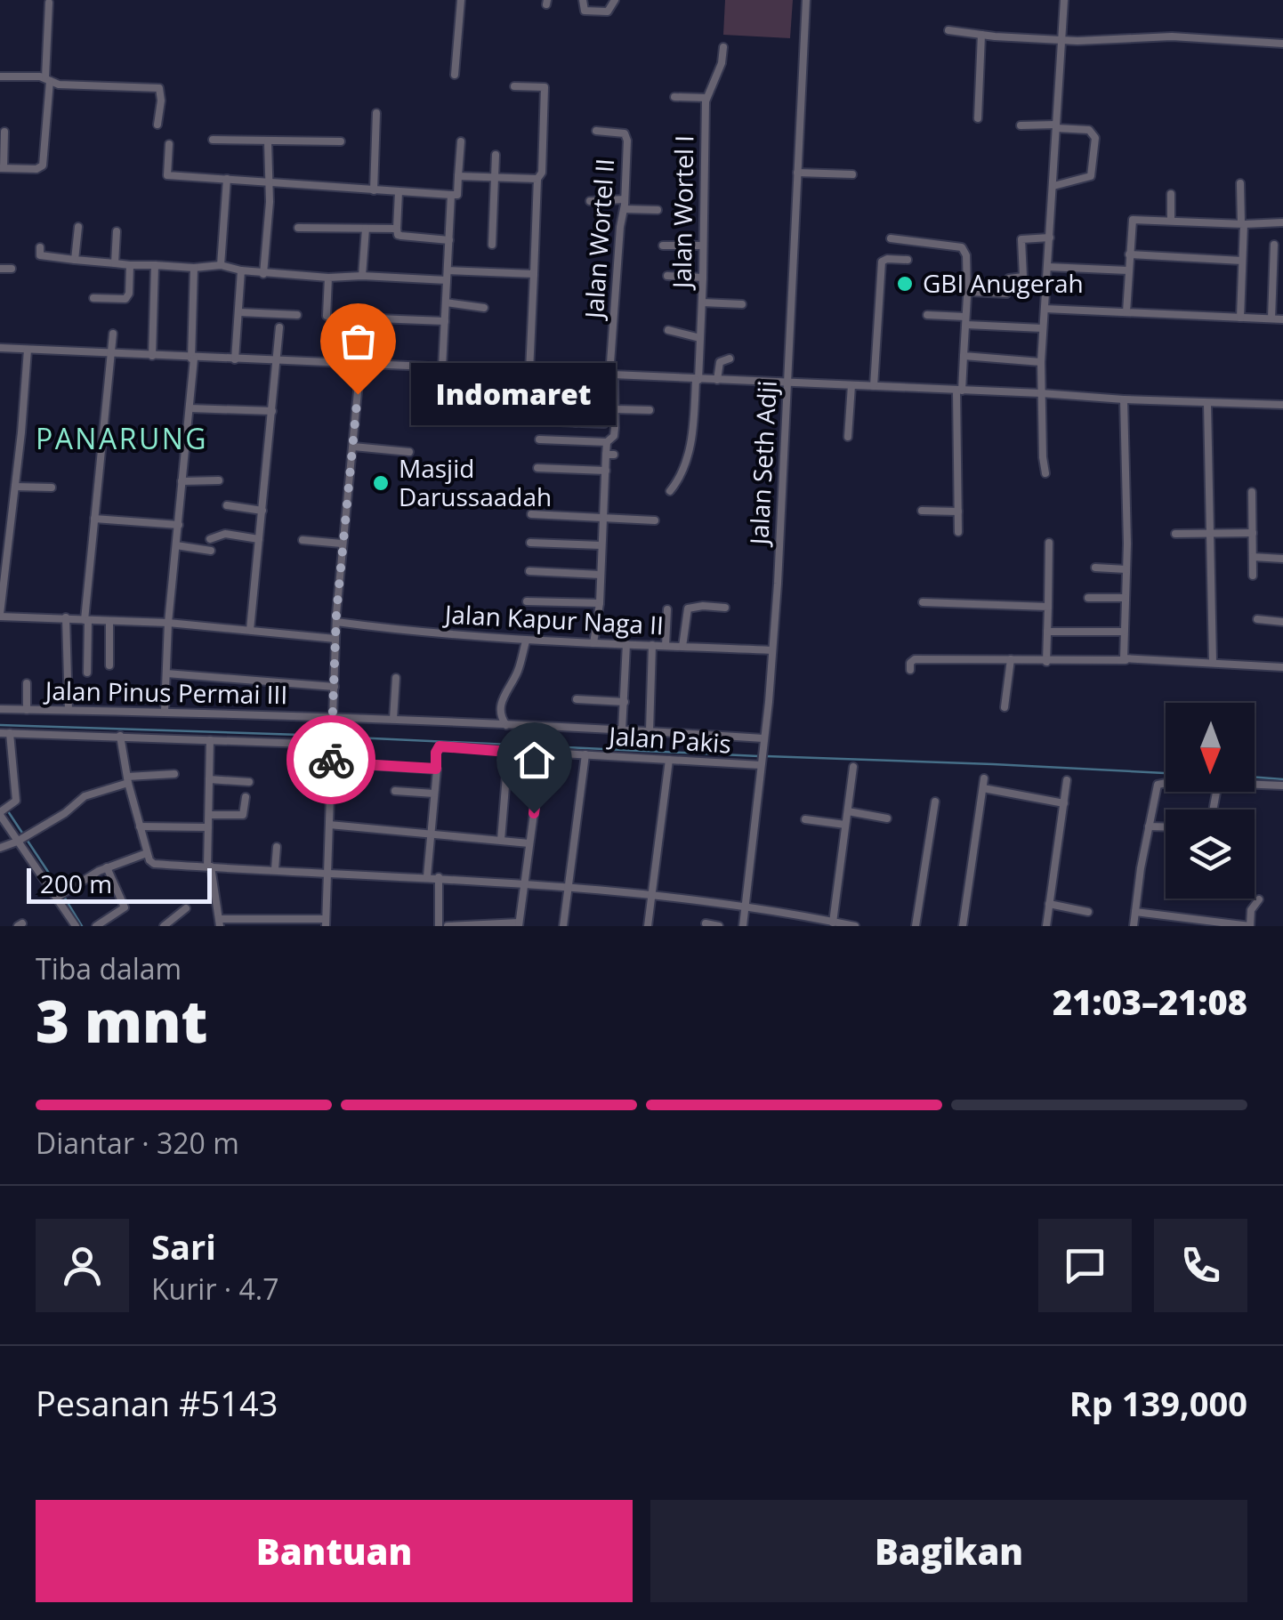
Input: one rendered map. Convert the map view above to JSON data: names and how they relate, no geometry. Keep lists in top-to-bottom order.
{
  "streets": {
    "street": [
      "Jalan Wortel I",
      "Jalan Wortel II",
      "Jalan Seth Adji",
      "Jalan Kapur Naga II",
      "Jalan Pinus Permai III",
      "Jalan Pakis"
    ]
  },
  "crossings": [
    ["Jalan Wortel II", "Jalan Kapur Naga II"],
    ["Jalan Seth Adji", "Jalan Kapur Naga II"],
    ["Jalan Seth Adji", "Jalan Pinus Permai III"],
    ["Jalan Seth Adji", "Jalan Pakis"]
  ],
  "districts": ["PANARUNG"],
  "places": ["GBI Anugerah", "Indomaret", "Masjid Darussaadah"],
  "scale_bar": "200 m",
  "north": "bottom",
  "page": {
    "bubble": "Indomaret",
    "scale": "200 m",
    "heading": ["3 mnt", "Tiba dalam", "21:03–21:08"],
    "panel": [
      "Sari",
      "Kurir · 4.7",
      "Pesanan #5143",
      "Rp 139,000"
    ],
    "bar": "Diantar · 320 m",
    "buttons": ["Bantuan", "Bagikan"]
  }
}
